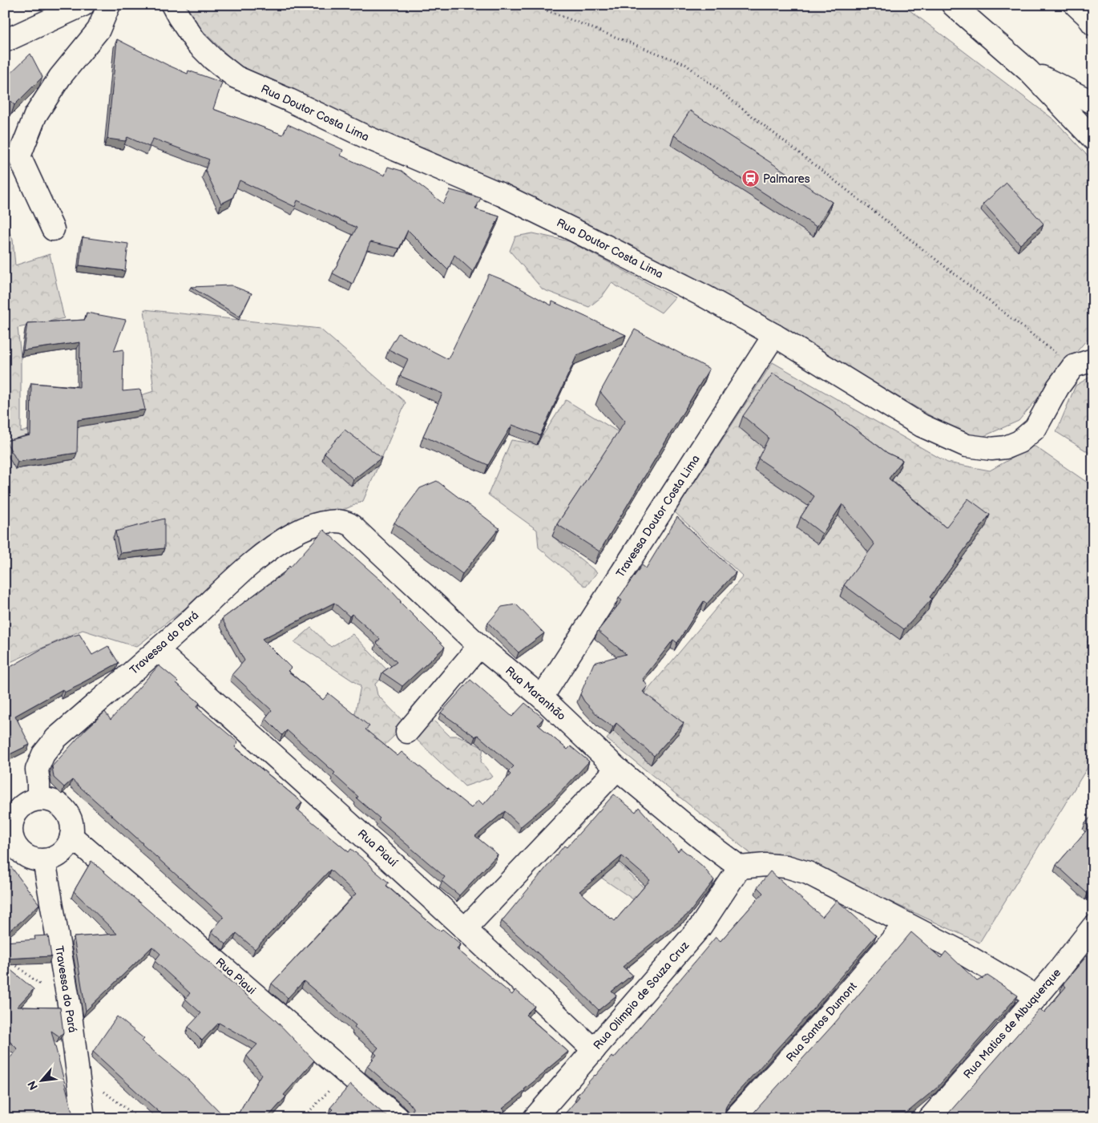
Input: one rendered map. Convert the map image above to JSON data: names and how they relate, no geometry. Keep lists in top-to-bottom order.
{
  "streets": {
    "street": [
      "Rua Doutor Costa Lima",
      "Travessa Doutor Costa Lima",
      "Travessa do Pará",
      "Rua Maranhão",
      "Rua Piauí",
      "Rua Piaui",
      "Rua Olimpio de Souza Cruz",
      "Rua Santos Dumont",
      "Rua Matias de Albuquerque"
    ]
  },
  "crossings": [
    ["Rua Doutor Costa Lima", "Travessa Doutor Costa Lima"],
    ["Travessa Doutor Costa Lima", "Rua Maranhão"],
    ["Travessa do Pará", "Rua Maranhão"],
    ["Travessa do Pará", "Rua Piauí"],
    ["Travessa do Pará", "Rua Piaui"],
    ["Rua Maranhão", "Rua Olimpio de Souza Cruz"],
    ["Rua Piauí", "Rua Olimpio de Souza Cruz"]
  ],
  "places": {
    "station": ["Palmares"]
  },
  "north": "bottom left"
}
